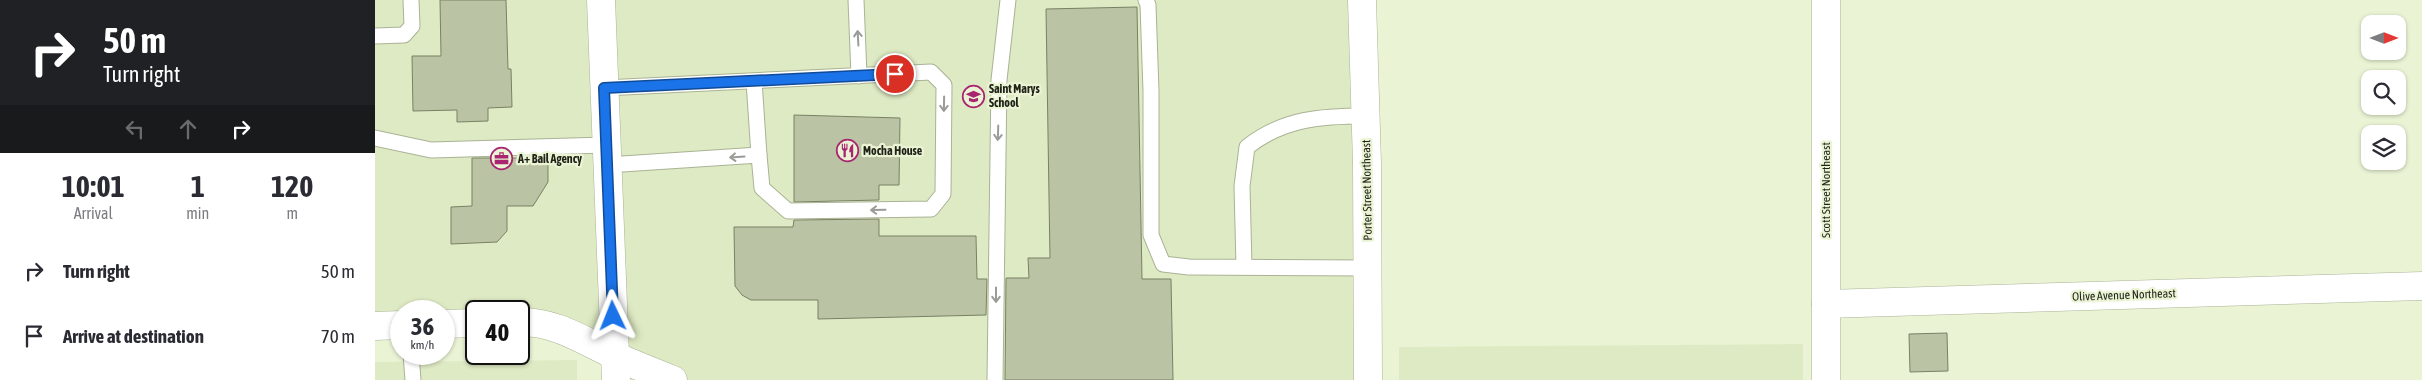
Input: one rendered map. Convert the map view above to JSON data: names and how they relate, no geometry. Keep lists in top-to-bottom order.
{
  "streets": {
    "street": ["Porter Street Northeast", "Scott Street Northeast", "Olive Avenue Northeast"]
  },
  "crossings": [
    ["Scott Street Northeast", "Olive Avenue Northeast"]
  ],
  "places": {
    "school or university": ["Saint Marys School"],
    "restaurant": ["Mocha House"],
    "office": ["A+ Bail Agency"]
  },
  "north": "right",
  "page": {
    "turn": ["50 m", "Turn right"],
    "eta": [
      "10:01",
      "Arrival",
      "1",
      "min",
      "120",
      "m"
    ],
    "list": [
      {
        "name": "Turn right",
        "value": "50 m"
      },
      {
        "name": "Arrive at destination",
        "value": "70 m"
      }
    ],
    "speed": "36 km/h",
    "limit": "40"
  }
}
